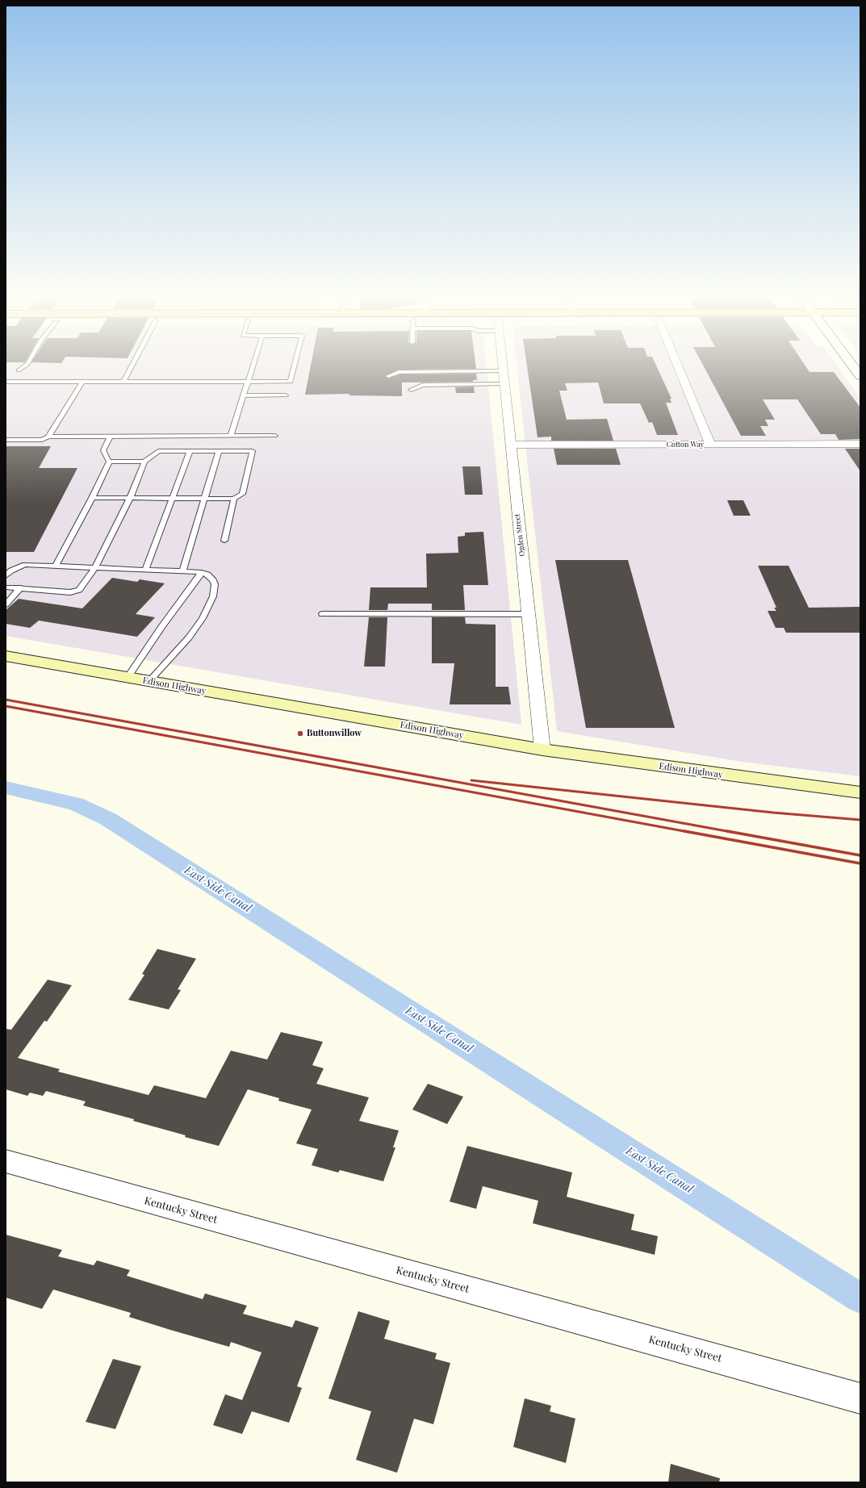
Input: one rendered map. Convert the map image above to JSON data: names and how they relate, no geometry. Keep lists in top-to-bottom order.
{
  "streets": {
    "main road": ["Edison Highway"],
    "street": ["Cotton Way", "Ogden Street", "Kentucky Street"]
  },
  "crossings": [
    ["Cotton Way", "Ogden Street"],
    ["Ogden Street", "Edison Highway"]
  ],
  "water": ["East Side Canal"],
  "places": ["Buttonwillow"]
}
